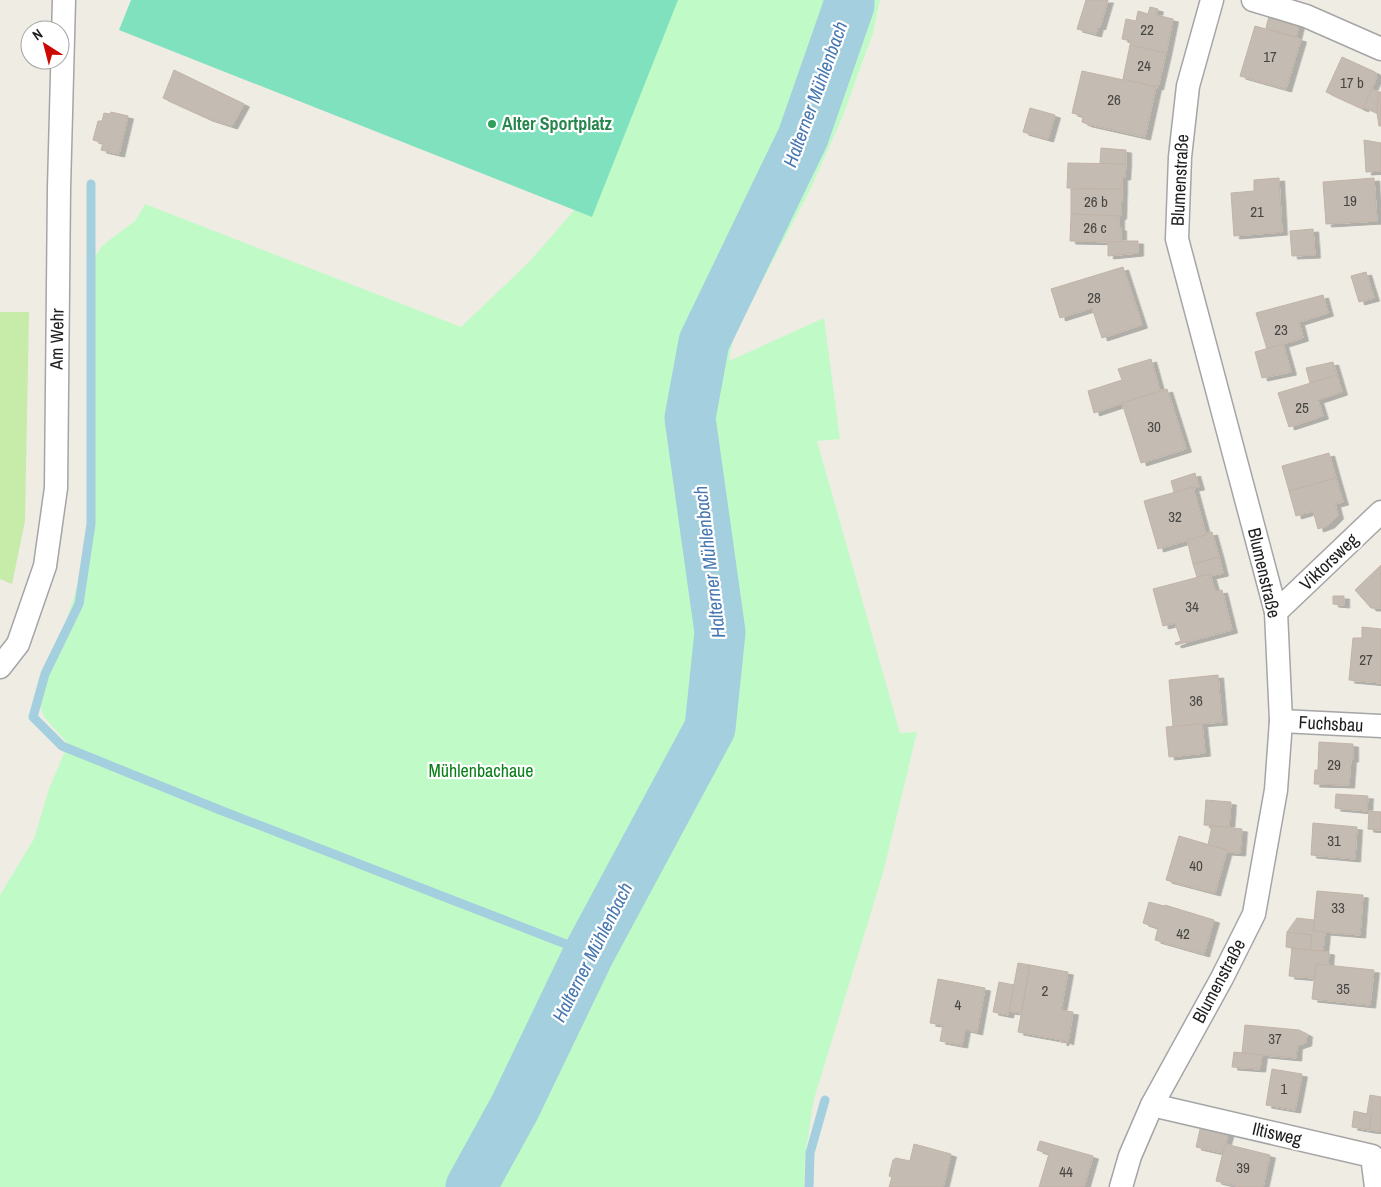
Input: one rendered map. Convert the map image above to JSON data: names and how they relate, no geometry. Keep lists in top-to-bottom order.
{
  "streets": {
    "street": [
      "Blumenstraße",
      "Am Wehr",
      "Viktorsweg",
      "Fuchsbau",
      "Iltisweg"
    ]
  },
  "crossings": [
    ["Blumenstraße", "Viktorsweg"],
    ["Blumenstraße", "Fuchsbau"],
    ["Blumenstraße", "Iltisweg"]
  ],
  "water": ["Halterner Mühlenbach"],
  "parks": ["Mühlenbachaue"],
  "places": ["Alter Sportplatz"],
  "house_numbers": [
    "22",
    "17",
    "24",
    "17 b",
    "26",
    "19",
    "26 b",
    "21",
    "26 c",
    "28",
    "23",
    "25",
    "30",
    "32",
    "34",
    "27",
    "36",
    "29",
    "31",
    "40",
    "33",
    "42",
    "35",
    "2",
    "4",
    "37",
    "1",
    "39",
    "44"
  ],
  "north": "top left"
}
